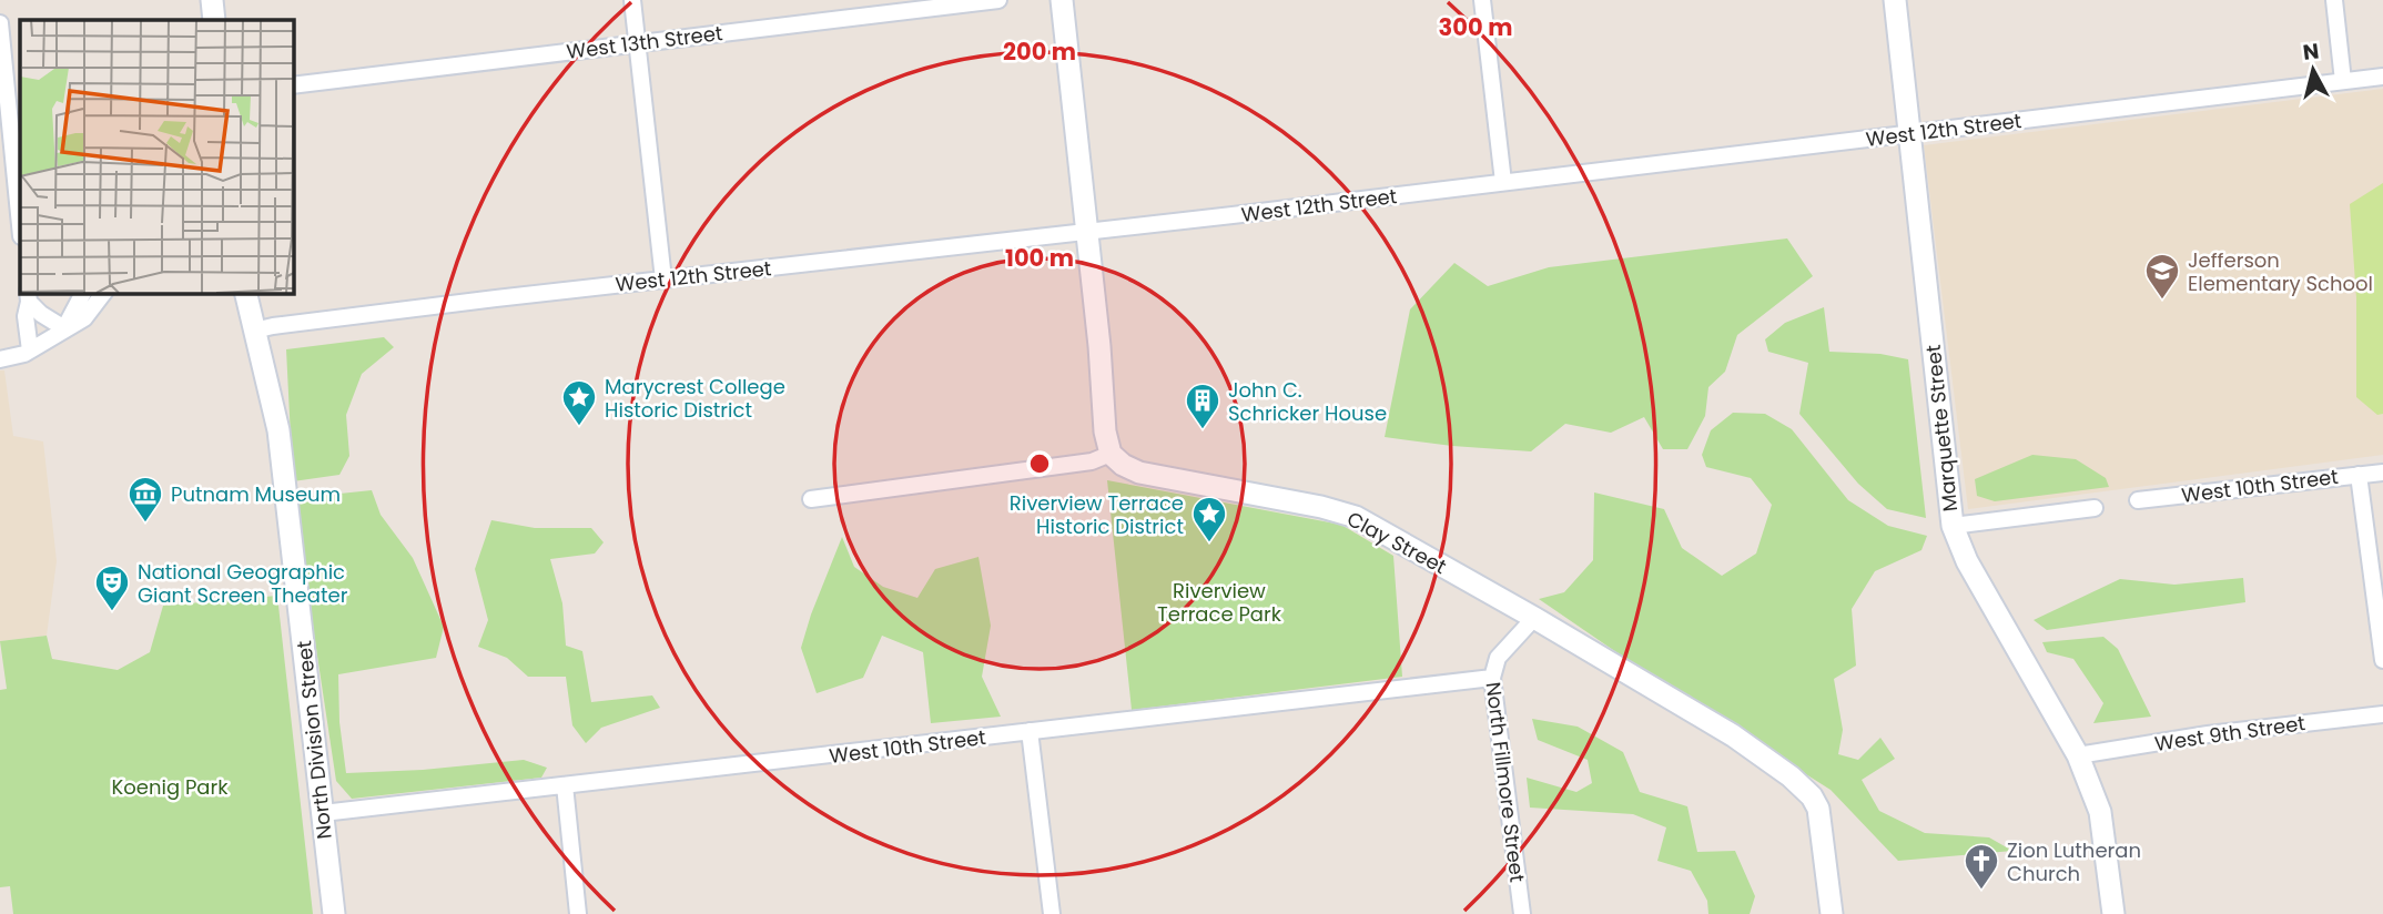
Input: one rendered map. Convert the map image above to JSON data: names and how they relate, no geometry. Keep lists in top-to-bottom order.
{
  "streets": {
    "street": [
      "West 13th Street",
      "West 12th Street",
      "Marquette Street",
      "West 10th Street",
      "Clay Street",
      "West 9th Street",
      "North Division Street",
      "North Fillmore Street"
    ]
  },
  "crossings": [
    ["West 12th Street", "Marquette Street"],
    ["West 12th Street", "North Division Street"],
    ["Marquette Street", "West 9th Street"],
    ["West 10th Street", "North Division Street"],
    ["West 10th Street", "North Fillmore Street"],
    ["Clay Street", "North Fillmore Street"]
  ],
  "parks": ["Riverview Terrace Park", "Koenig Park"],
  "places": {
    "school or university": ["Jefferson Elementary School"],
    "place": ["Marycrest College Historic District", "Riverview Terrace Historic District"],
    "building": ["John C. Schricker House"],
    "museum": ["Putnam Museum"],
    "theatre": ["National Geographic Giant Screen Theater"],
    "church": ["Zion Lutheran Church"]
  },
  "north": "top",
  "rings": ["300 m", "200 m", "100 m"]
}
